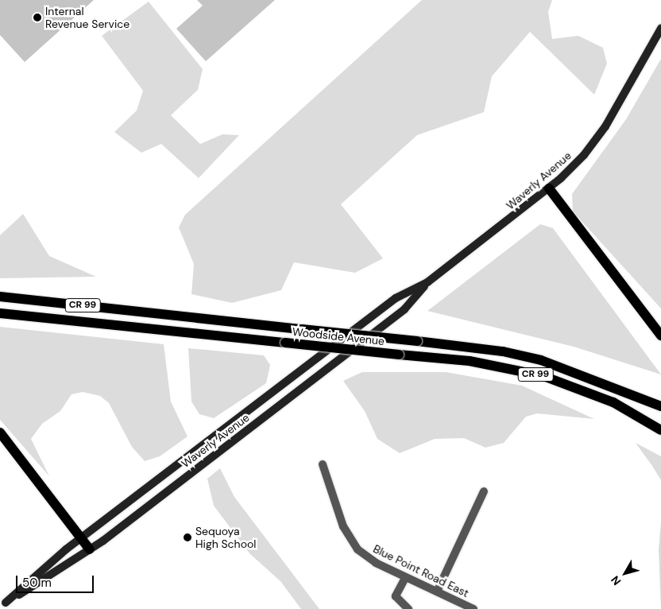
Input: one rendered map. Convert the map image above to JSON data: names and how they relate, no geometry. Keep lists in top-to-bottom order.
{
  "streets": {
    "main road": ["Waverly Avenue", "CR 99", "Woodside Avenue"],
    "street": ["Blue Point Road East"]
  },
  "places": ["Internal Revenue Service", "Sequoya High School"],
  "scale_bar": "50 m",
  "north": "bottom left"
}
